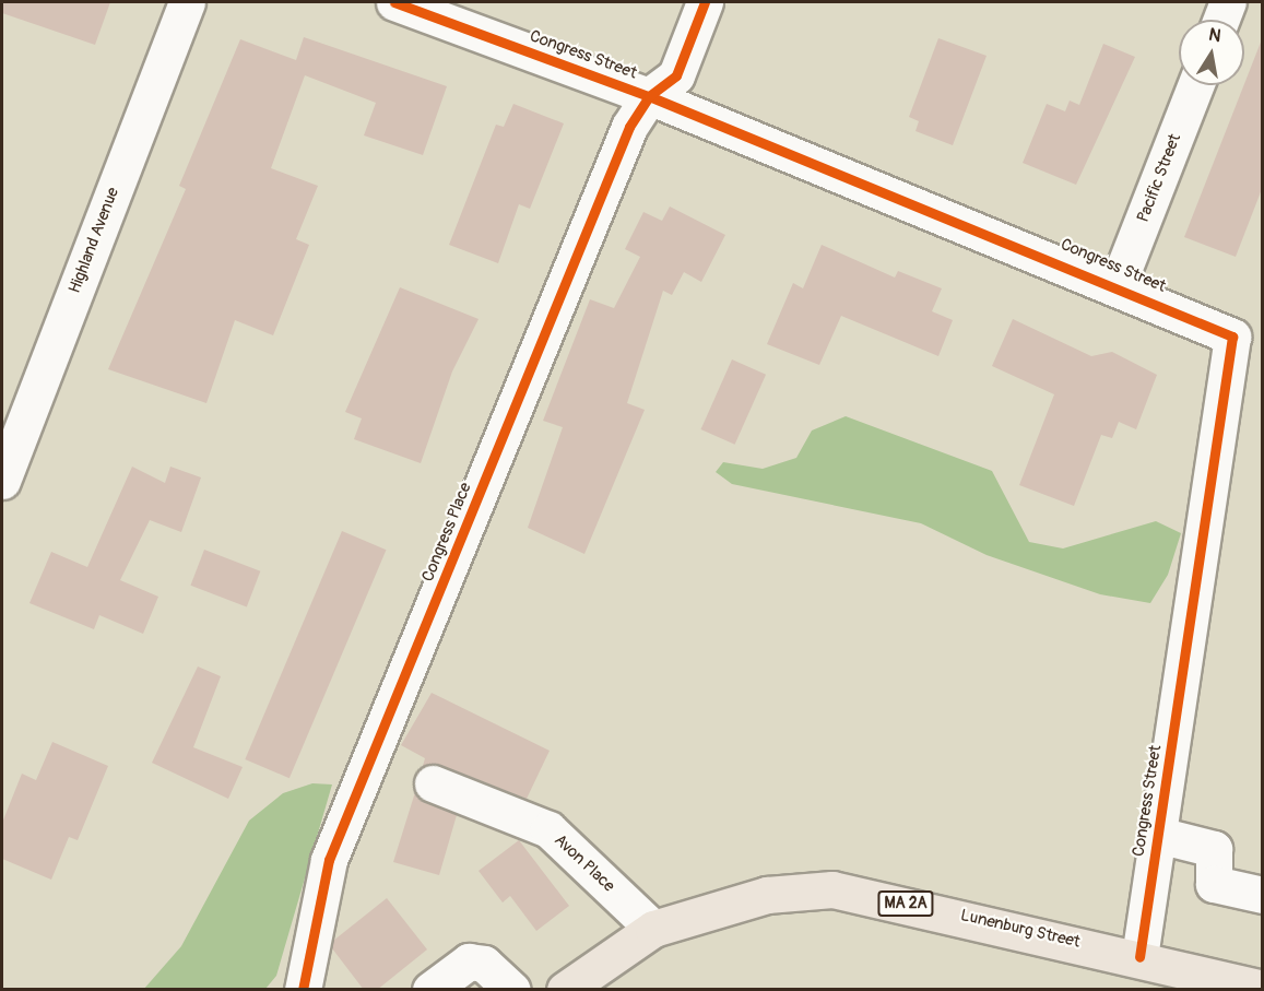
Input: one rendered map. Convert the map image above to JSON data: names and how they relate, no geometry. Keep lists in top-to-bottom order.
{
  "streets": {
    "main road": ["MA 2A", "Lunenburg Street"],
    "street": [
      "Congress Street",
      "Pacific Street",
      "Highland Avenue",
      "Congress Place",
      "Avon Place"
    ]
  },
  "crossings": [
    ["Congress Street", "Pacific Street"],
    ["Congress Street", "Congress Place"],
    ["Congress Street", "Lunenburg Street"],
    ["Avon Place", "Lunenburg Street"]
  ],
  "north": "top"
}
